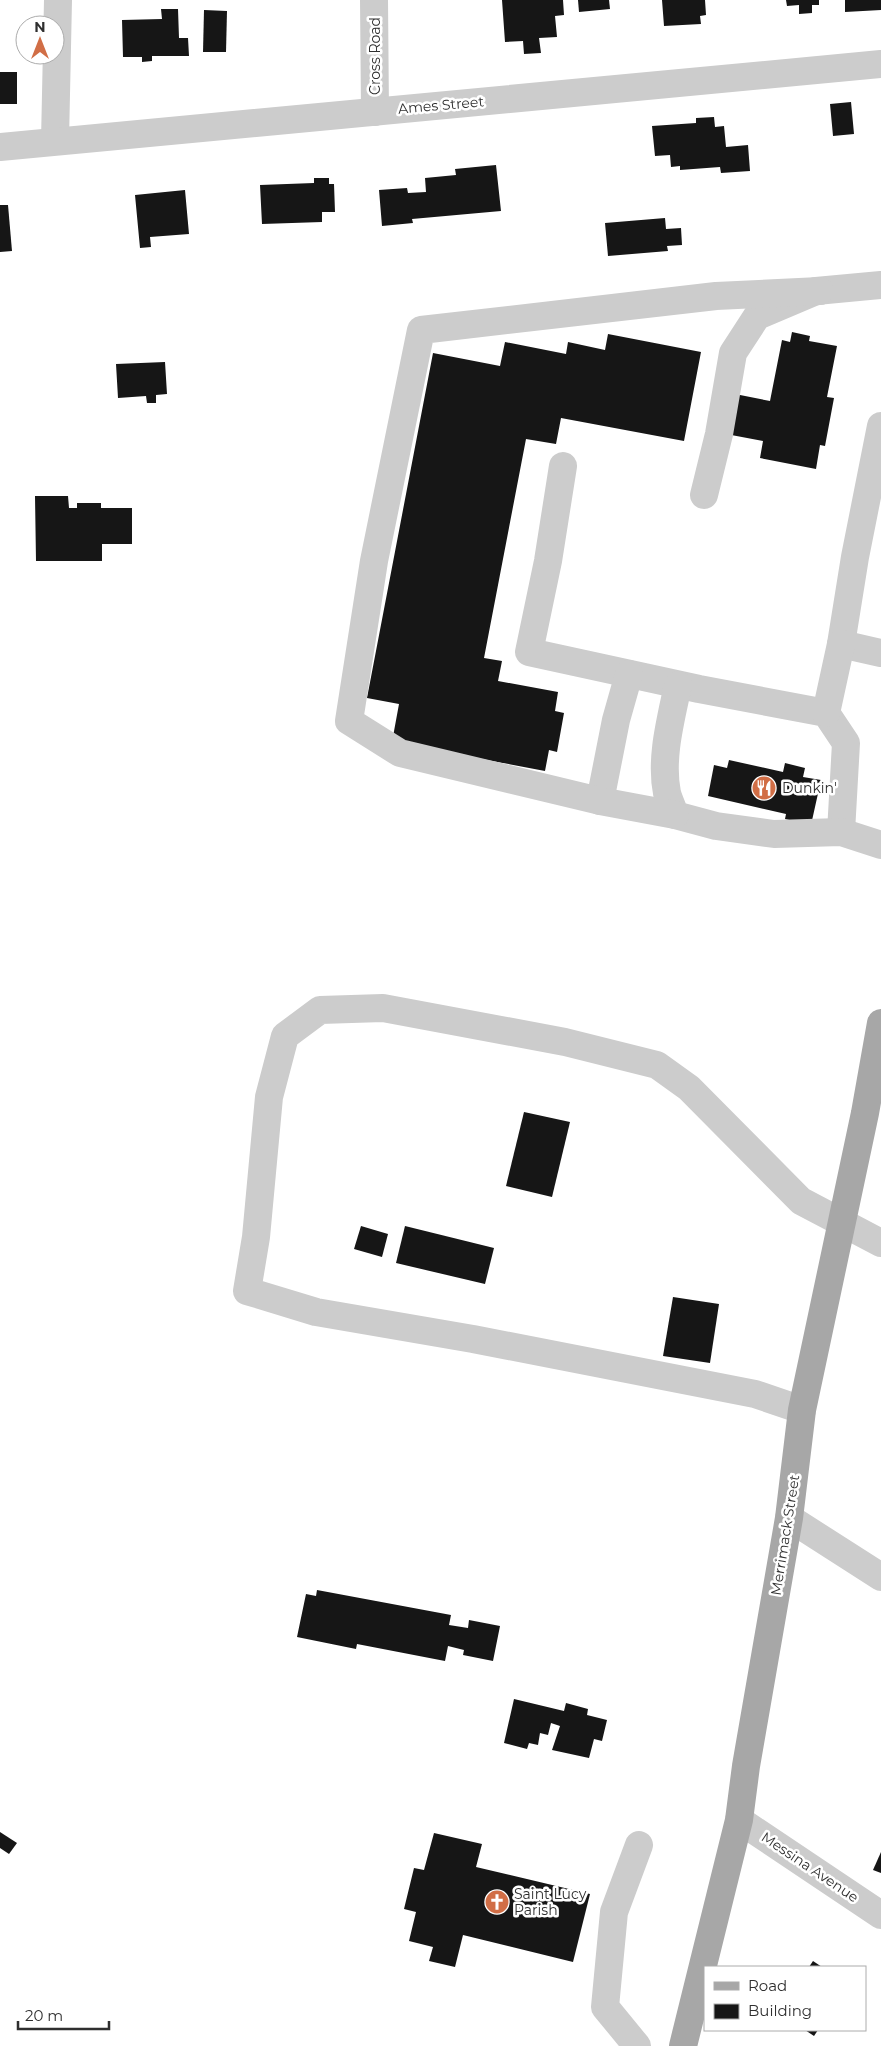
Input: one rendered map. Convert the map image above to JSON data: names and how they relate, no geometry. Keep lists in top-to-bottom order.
{
  "streets": {
    "main road": ["Merrimack Street"],
    "street": ["Cross Road", "Ames Street", "Messina Avenue"]
  },
  "crossings": [
    ["Cross Road", "Ames Street"],
    ["Merrimack Street", "Messina Avenue"]
  ],
  "places": {
    "restaurant": ["Dunkin'"],
    "church": ["Saint Lucy Parish"]
  },
  "legend": ["Road", "Building"],
  "scale_bar": "20 m",
  "north": "top"
}
